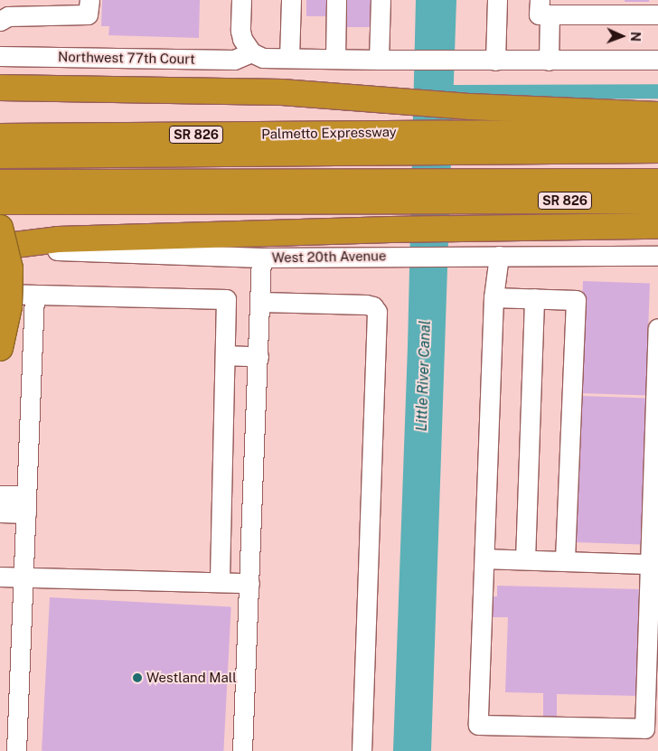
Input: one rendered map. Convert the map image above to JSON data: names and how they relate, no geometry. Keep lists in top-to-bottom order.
{
  "streets": {
    "highway": ["Palmetto Expressway", "SR 826"],
    "street": ["Northwest 77th Court", "West 20th Avenue"]
  },
  "water": ["Little River Canal"],
  "places": ["Westland Mall"],
  "north": "right"
}
